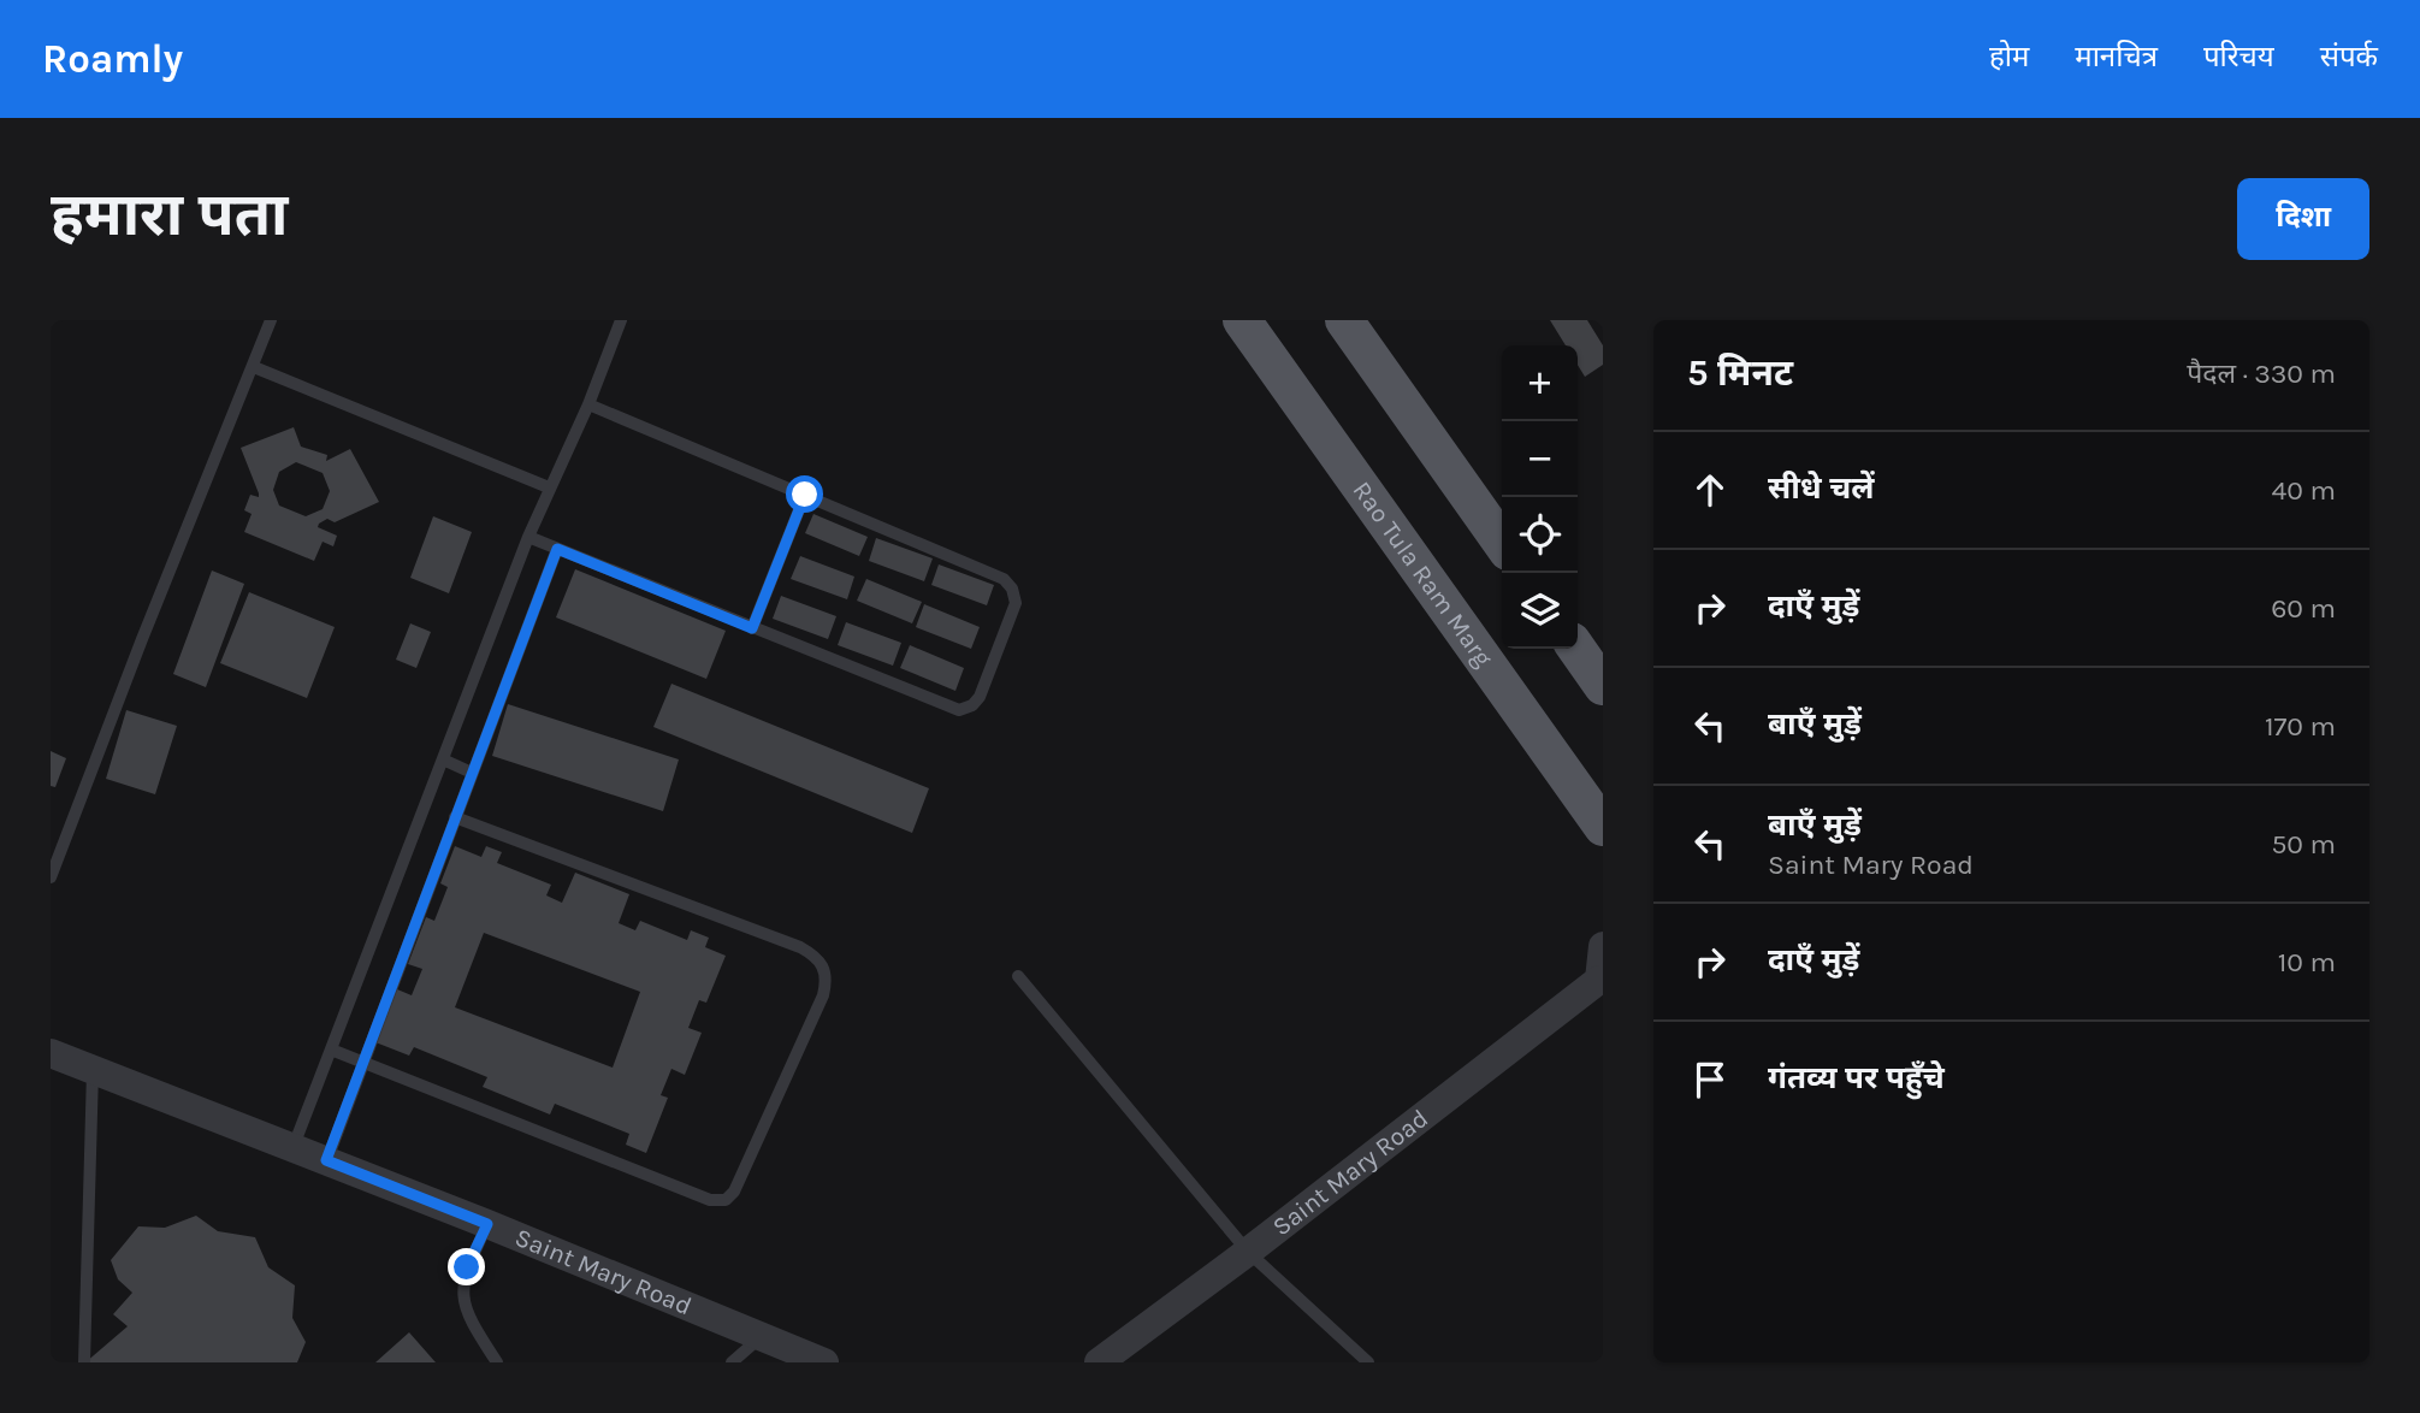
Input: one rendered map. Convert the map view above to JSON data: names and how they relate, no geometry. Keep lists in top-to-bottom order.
{
  "streets": {
    "main road": ["Rao Tula Ram Marg"],
    "street": ["Saint Mary Road"]
  },
  "page": {
    "header": "Roamly",
    "nav": [
      "होम",
      "मानचित्र",
      "परिचय",
      "संपर्क"
    ],
    "buttons": "दिशा",
    "title": "हमारा पता",
    "heading": ["5 मिनट", "पैदल · 330 m"],
    "map_buttons": ["+", "−"],
    "list": [
      ["सीधे चलें", "40 m"],
      ["दाएँ मुड़ें", "60 m"],
      ["बाएँ मुड़ें", "170 m"],
      ["बाएँ मुड़ें", "Saint Mary Road", "50 m"],
      ["दाएँ मुड़ें", "10 m"],
      "गंतव्य पर पहुँचे"
    ]
  }
}
